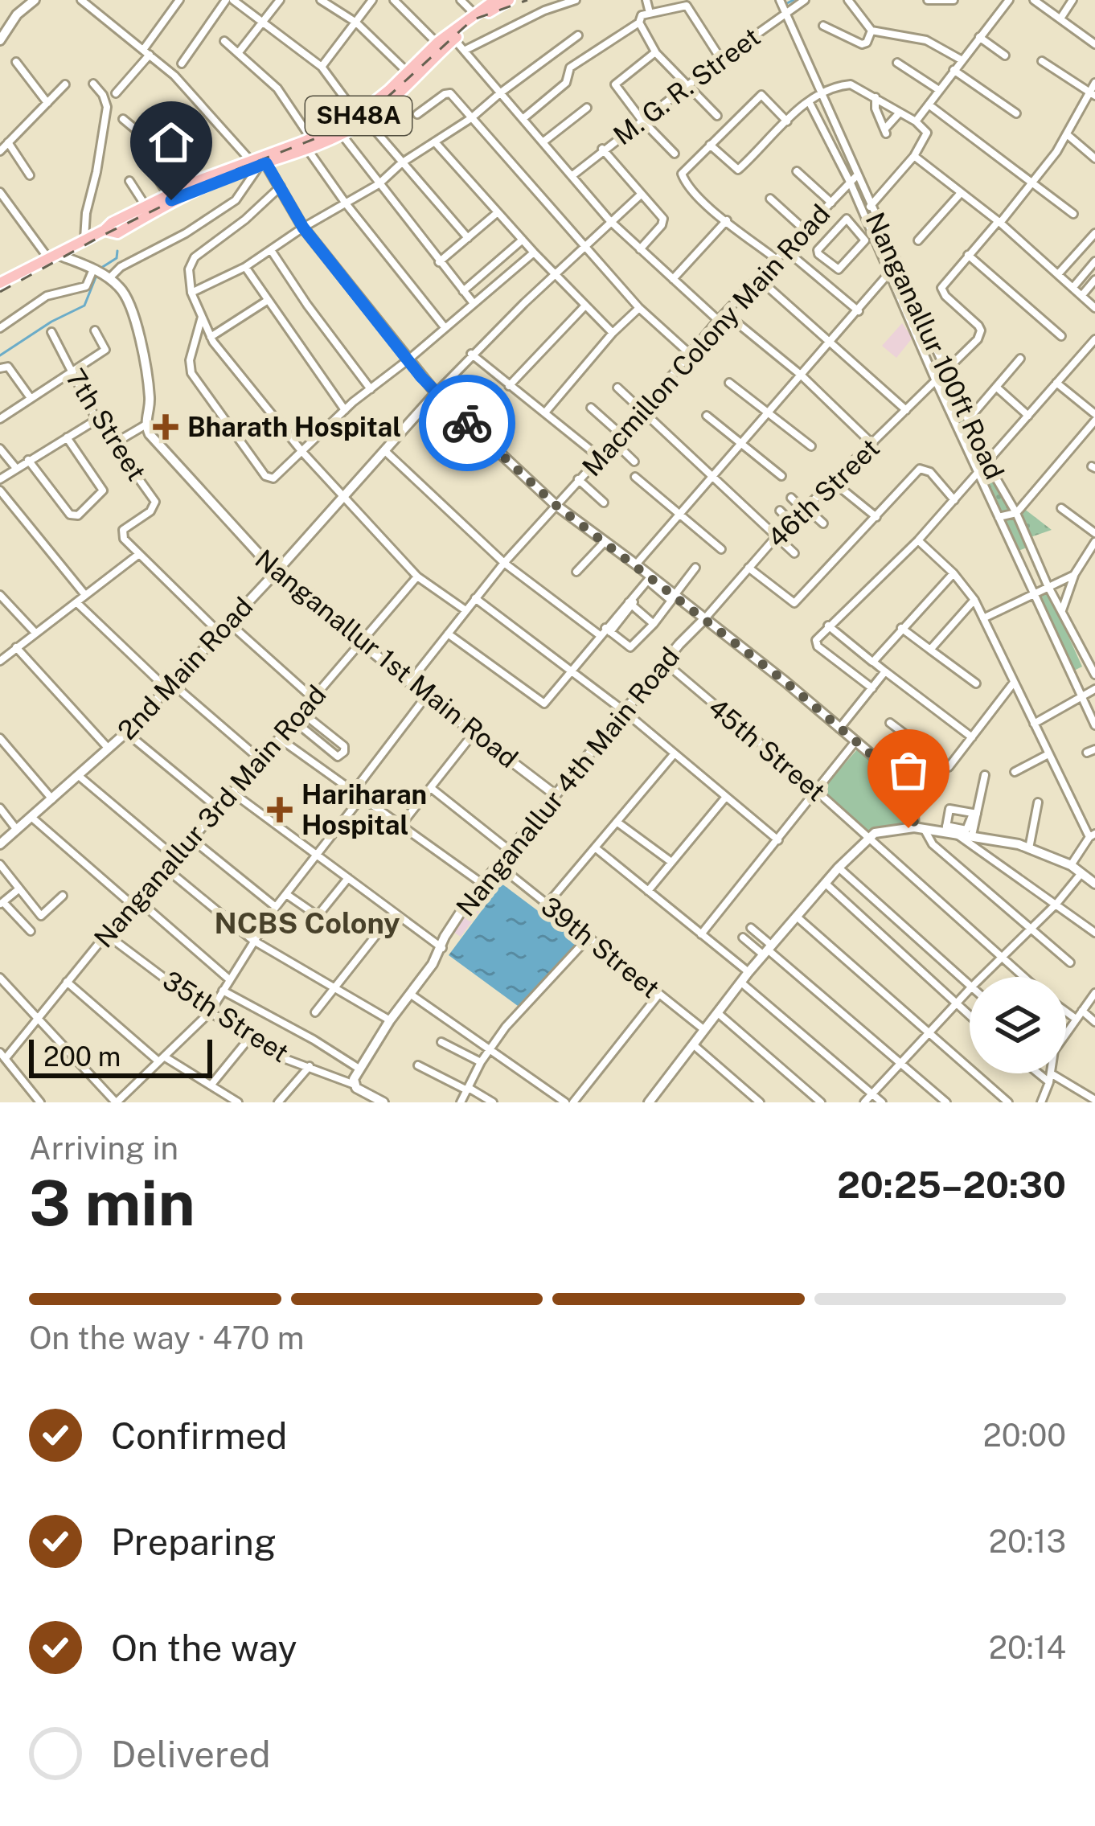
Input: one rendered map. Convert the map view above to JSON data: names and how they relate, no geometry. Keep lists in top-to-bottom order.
{
  "streets": {
    "main road": ["SH48A"],
    "street": [
      "M. G. R. Street",
      "Macmillon Colony Main Road",
      "Nanganallur 100ft Road",
      "7th Street",
      "46th Street",
      "Nanganallur 1st Main Road",
      "2nd Main Road",
      "45th Street",
      "Nanganallur 4th Main Road",
      "Nanganallur 3rd Main Road",
      "39th Street",
      "35th Street"
    ]
  },
  "crossings": [
    ["M. G. R. Street", "Nanganallur 100ft Road"],
    ["Macmillon Colony Main Road", "Nanganallur 100ft Road"],
    ["Macmillon Colony Main Road", "Nanganallur 1st Main Road"],
    ["Nanganallur 100ft Road", "46th Street"],
    ["46th Street", "Nanganallur 4th Main Road"],
    ["Nanganallur 1st Main Road", "2nd Main Road"],
    ["Nanganallur 1st Main Road", "Nanganallur 4th Main Road"],
    ["Nanganallur 1st Main Road", "Nanganallur 3rd Main Road"],
    ["45th Street", "Nanganallur 4th Main Road"],
    ["Nanganallur 4th Main Road", "39th Street"],
    ["Nanganallur 4th Main Road", "35th Street"],
    ["Nanganallur 3rd Main Road", "35th Street"]
  ],
  "districts": ["NCBS Colony"],
  "places": {
    "health": ["Bharath Hospital", "Hariharan Hospital"]
  },
  "scale_bar": "200 m",
  "page": {
    "scale": "200 m",
    "heading": ["3 min", "Arriving in", "20:25–20:30"],
    "bar": "On the way · 470 m",
    "list": [
      ["Confirmed", "20:00"],
      ["Preparing", "20:13"],
      ["On the way", "20:14"],
      "Delivered"
    ]
  }
}
